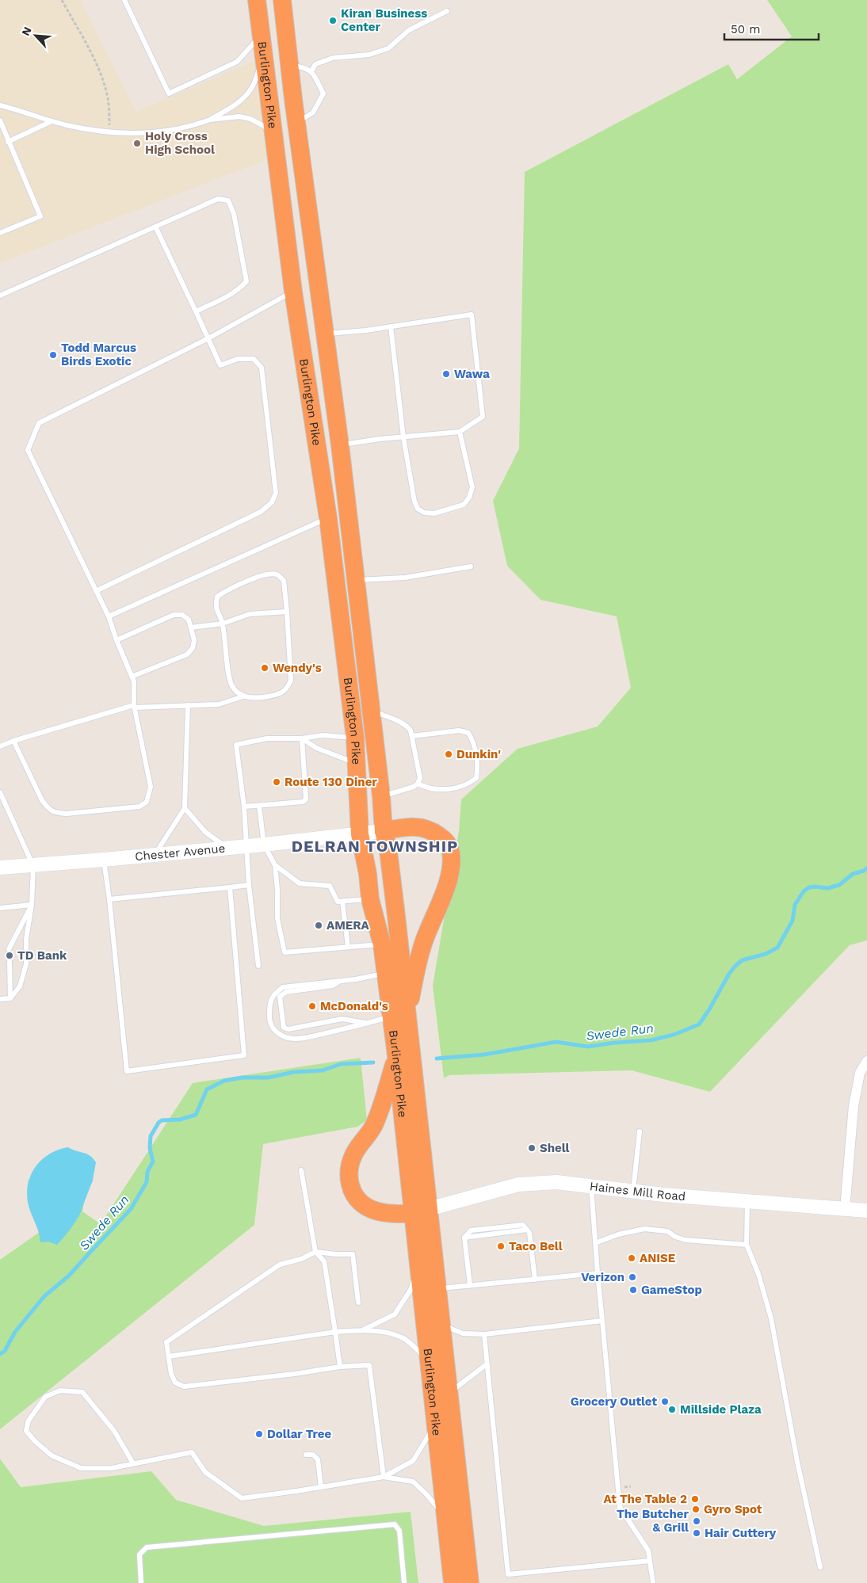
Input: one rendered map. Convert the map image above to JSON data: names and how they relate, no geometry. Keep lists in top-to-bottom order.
{
  "streets": {
    "highway": ["Burlington Pike"],
    "street": ["Chester Avenue", "Haines Mill Road"]
  },
  "crossings": [
    ["Burlington Pike", "Chester Avenue"],
    ["Burlington Pike", "Haines Mill Road"]
  ],
  "districts": ["DELRAN TOWNSHIP"],
  "water": ["Swede Run"],
  "places": [
    "Kiran Business Center",
    "Holy Cross High School",
    "Todd Marcus Birds Exotic",
    "Wawa",
    "Wendy's",
    "Dunkin'",
    "Route 130 Diner",
    "AMERA",
    "TD Bank",
    "McDonald's",
    "Shell",
    "Taco Bell",
    "ANISE",
    "Verizon",
    "GameStop",
    "Grocery Outlet",
    "Millside Plaza",
    "Dollar Tree",
    "At The Table 2",
    "Gyro Spot",
    "The Butcher & Grill",
    "Hair Cuttery"
  ],
  "scale_bar": "50 m",
  "north": "top left"
}
